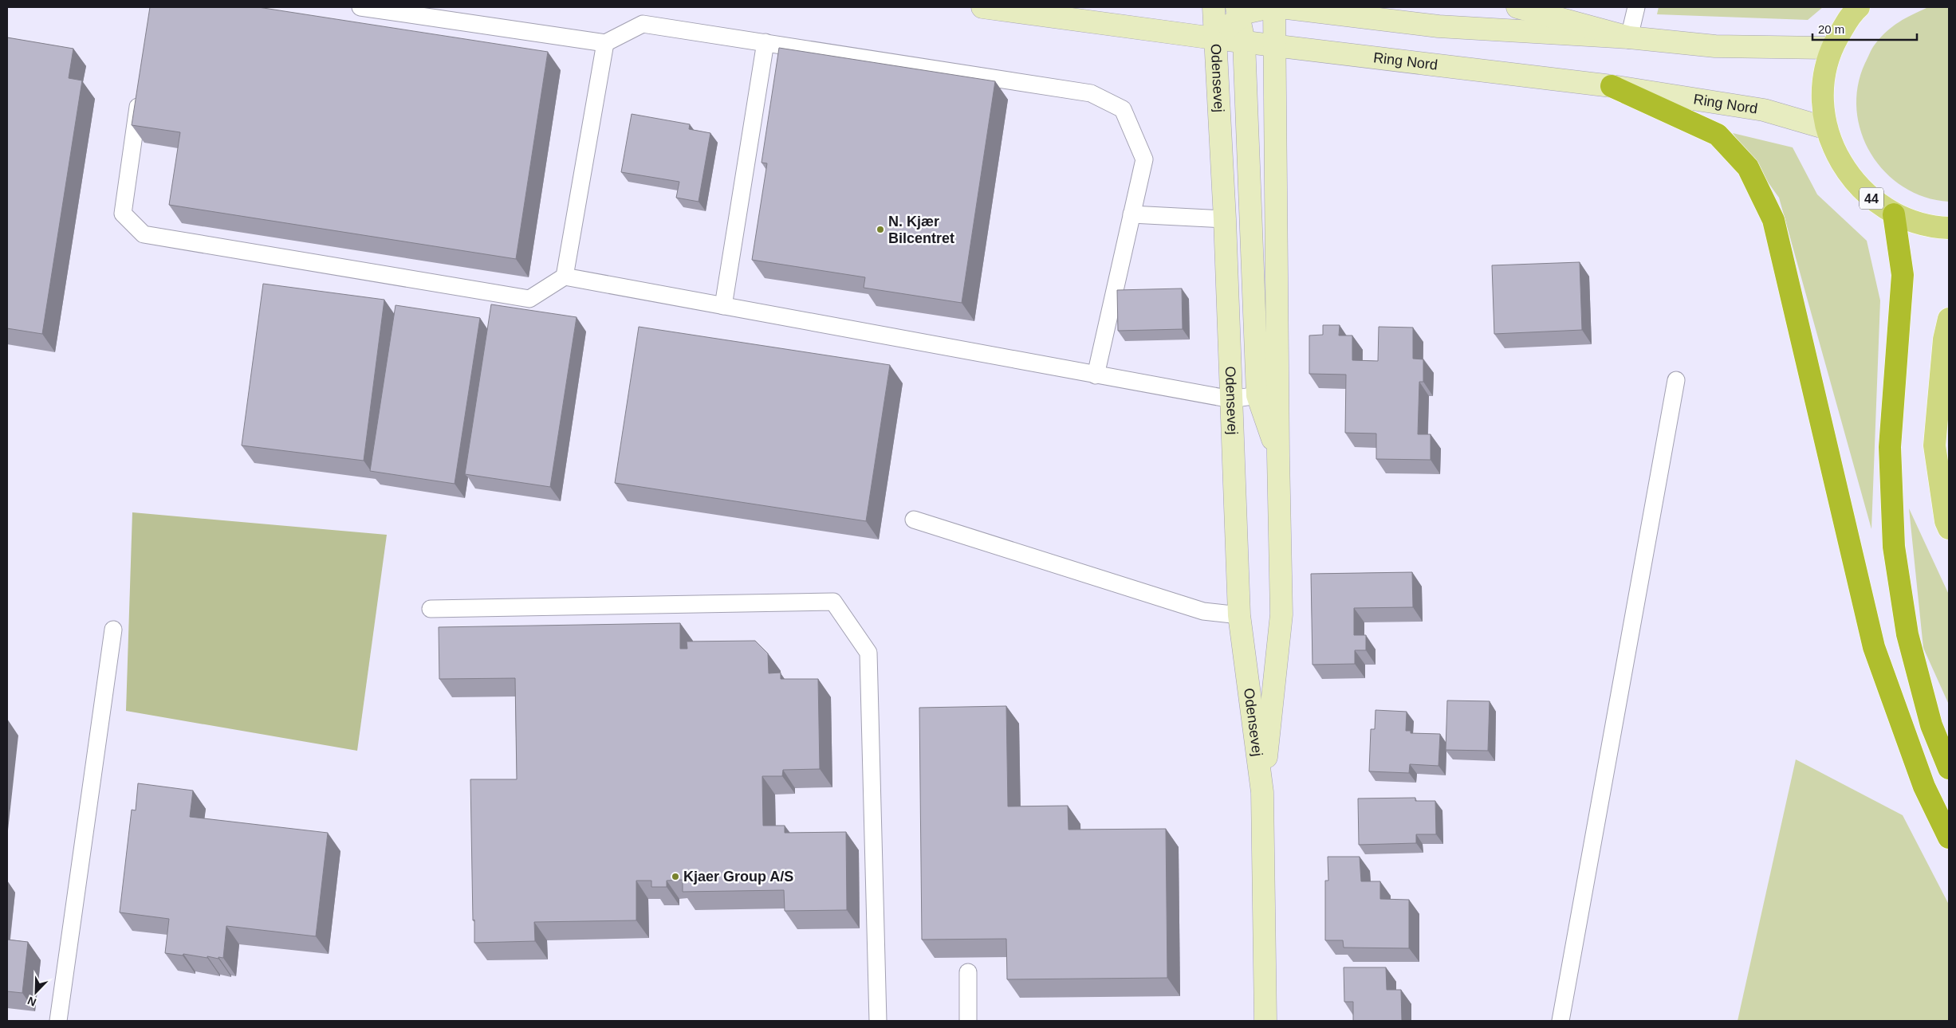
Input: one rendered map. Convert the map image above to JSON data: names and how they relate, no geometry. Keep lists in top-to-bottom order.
{
  "streets": {
    "main road": ["Ring Nord", "Odensevej", "44"]
  },
  "crossings": [
    ["Ring Nord", "Odensevej"],
    ["Ring Nord", "44"]
  ],
  "places": ["N. Kjær Bilcentret", "Kjaer Group A/S"],
  "scale_bar": "20 m",
  "north": "bottom left"
}
